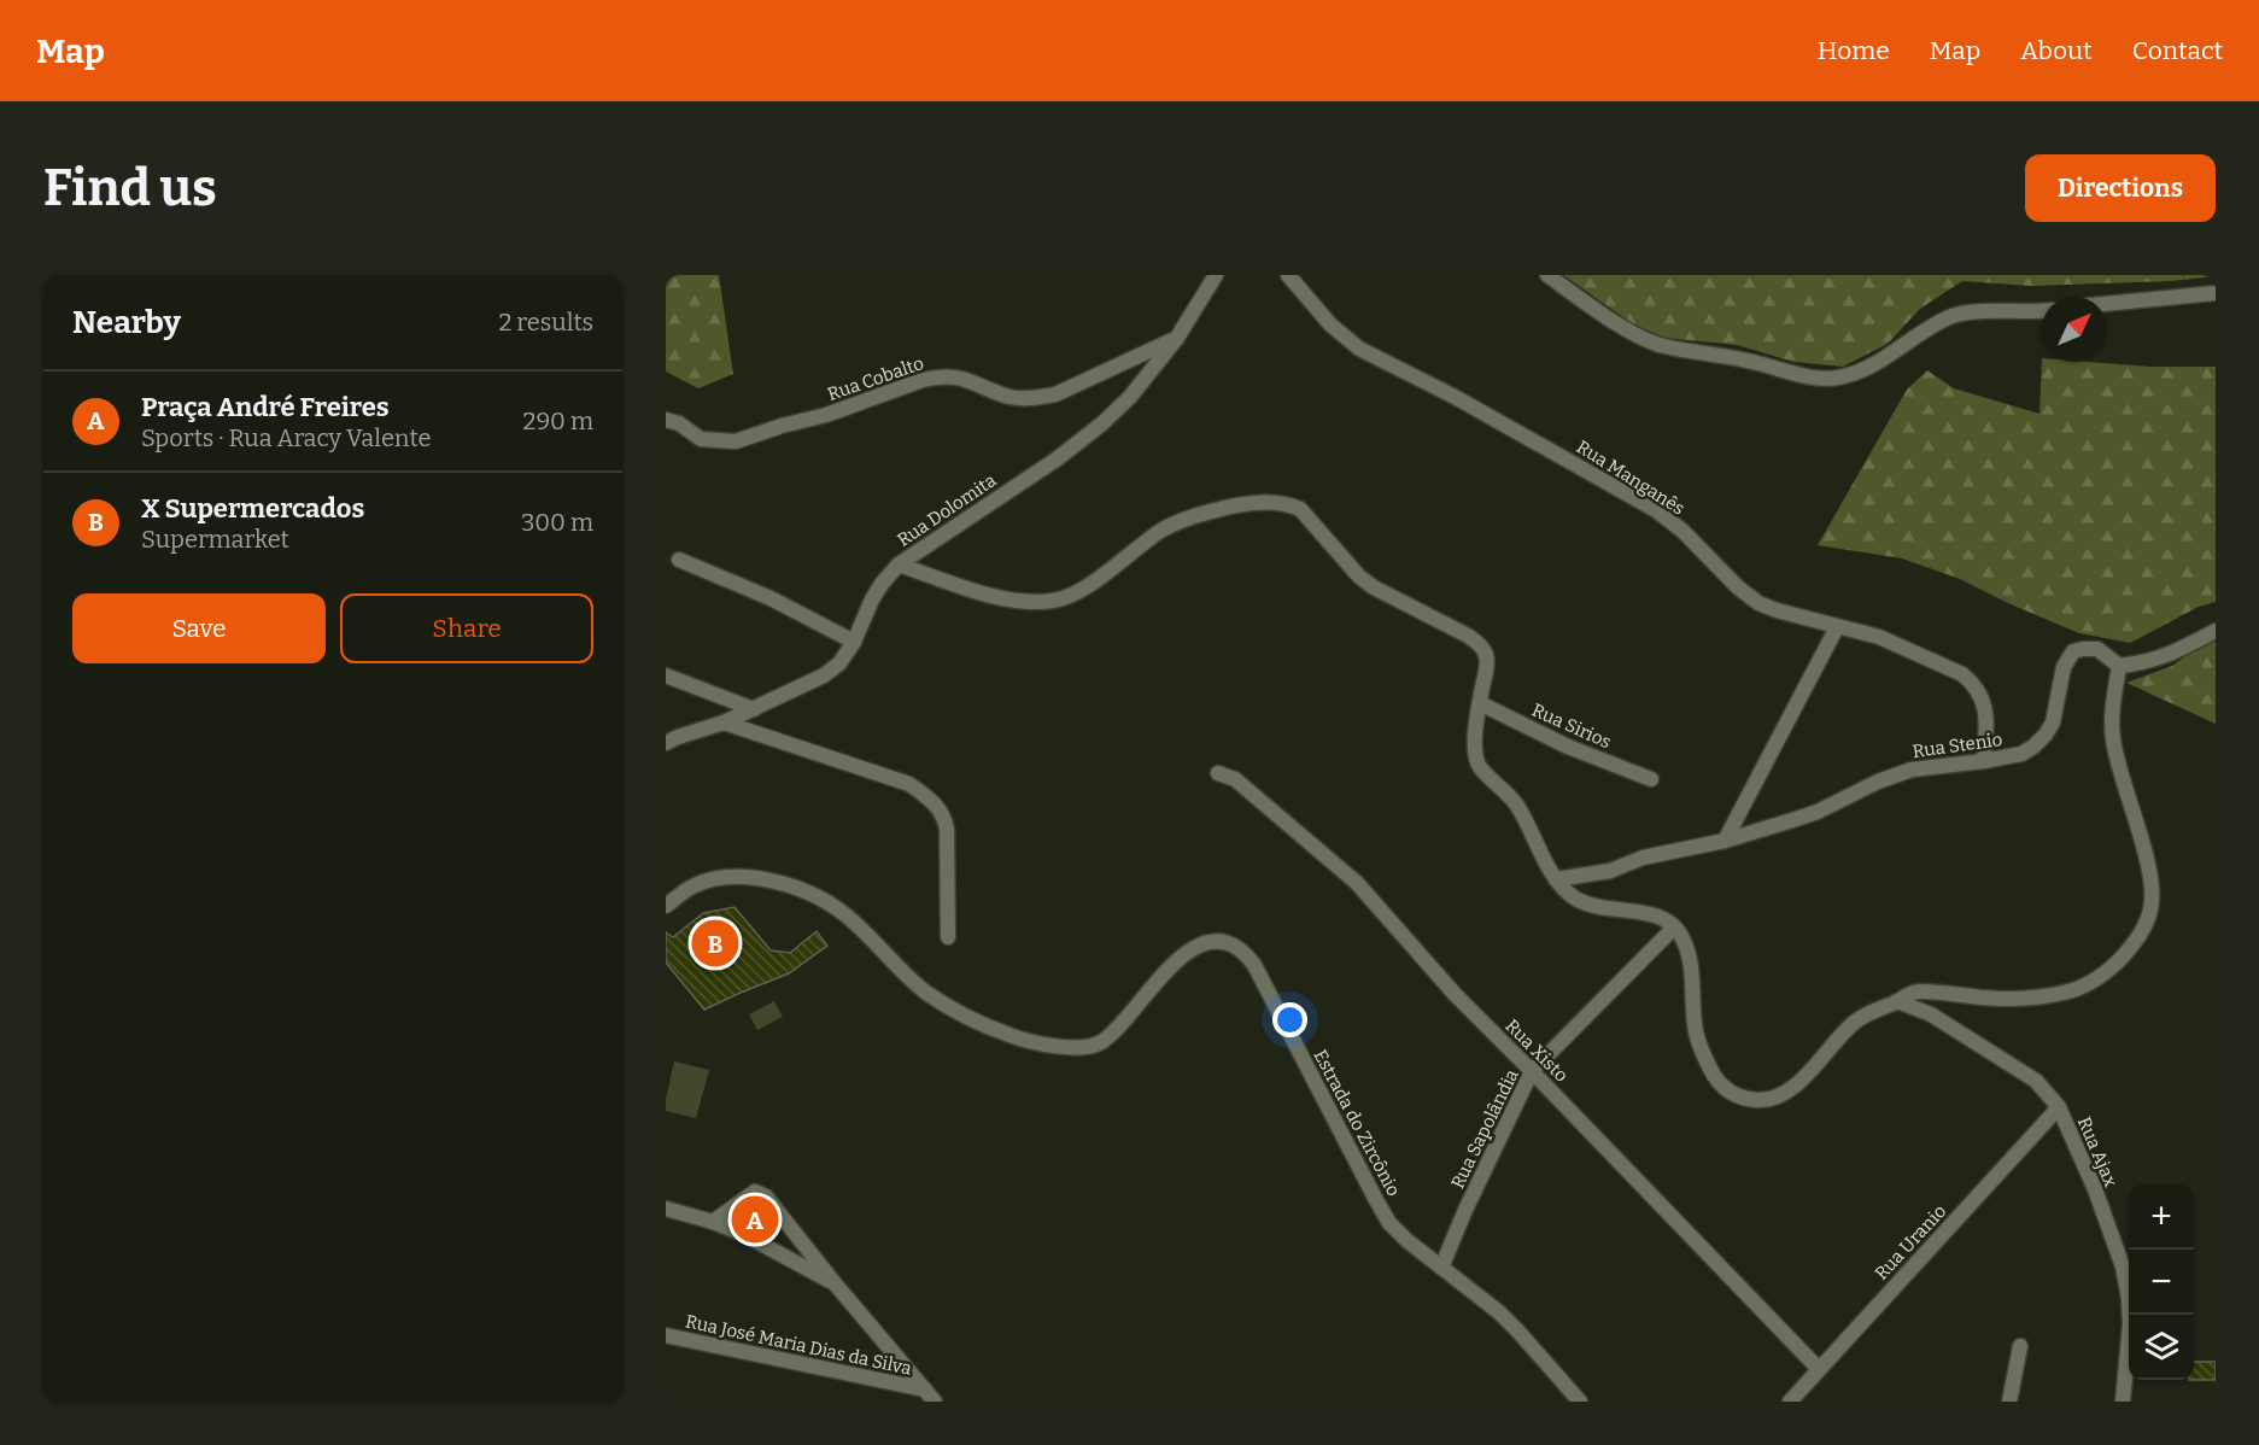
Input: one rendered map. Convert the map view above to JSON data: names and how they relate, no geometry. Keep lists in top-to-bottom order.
{
  "streets": {
    "street": [
      "Rua Cobalto",
      "Rua Manganês",
      "Rua Dolomita",
      "Rua Sirios",
      "Rua Stenio",
      "Rua Xisto",
      "Estrada do Zircônio",
      "Rua Sapolândia",
      "Rua Ajax",
      "Rua Uranio",
      "Rua José Maria Dias da Silva"
    ]
  },
  "crossings": [
    ["Rua Cobalto", "Rua Dolomita"],
    ["Rua Manganês", "Rua Stenio"],
    ["Rua Xisto", "Rua Sapolândia"],
    ["Rua Xisto", "Rua Uranio"],
    ["Estrada do Zircônio", "Rua Sapolândia"],
    ["Rua Ajax", "Rua Uranio"]
  ],
  "north": "top right",
  "page": {
    "header": "Map",
    "nav": [
      "Home",
      "Map",
      "About",
      "Contact"
    ],
    "buttons": [
      "Directions",
      ["Save", "Share"]
    ],
    "title": "Find us",
    "heading": ["Nearby", "2 results"],
    "list": [
      {
        "mark": "A",
        "name": "Praça André Freires",
        "note": "Sports · Rua Aracy Valente",
        "value": "290 m"
      },
      {
        "mark": "B",
        "name": "X Supermercados",
        "note": "Supermarket",
        "value": "300 m"
      }
    ],
    "pins": ["B", "A"],
    "map_buttons": ["+", "−"]
  }
}
